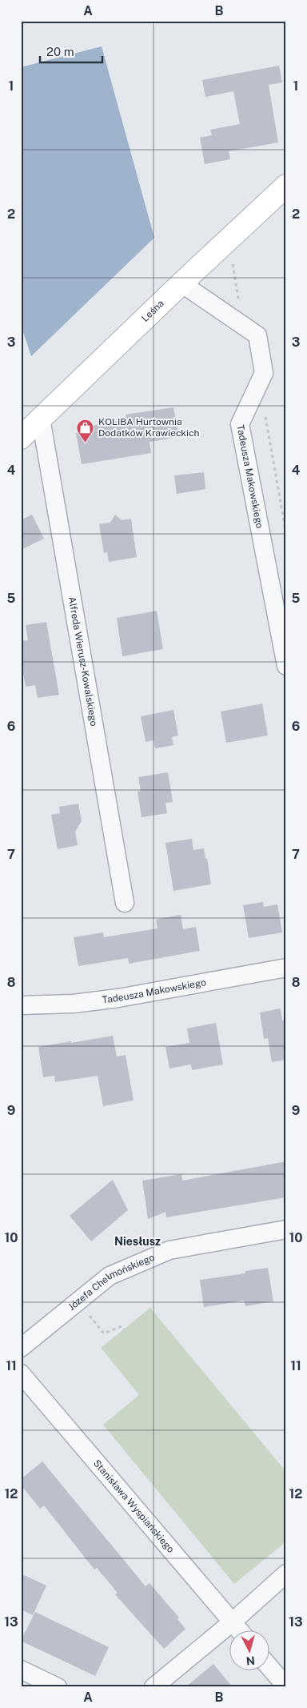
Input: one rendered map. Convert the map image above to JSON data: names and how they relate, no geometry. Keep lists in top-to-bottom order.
{
  "streets": {
    "street": [
      "Leśna",
      "Tadeusza Makowskiego",
      "Alfreda Wierusz-Kowalskiego",
      "Józefa Chełmońskiego",
      "Stanisława Wyspiańskiego"
    ]
  },
  "crossings": [
    ["Leśna", "Tadeusza Makowskiego"],
    ["Leśna", "Alfreda Wierusz-Kowalskiego"]
  ],
  "districts": ["Niesłusz"],
  "places": {
    "shop": ["KOLIBA Hurtownia Dodatków Krawieckich"]
  },
  "scale_bar": "20 m",
  "north": "bottom",
  "grid": {
    "columns": ["A", "B"],
    "rows": [
      "1",
      "2",
      "3",
      "4",
      "5",
      "6",
      "7",
      "8",
      "9",
      "10",
      "11",
      "12",
      "13"
    ]
  }
}
